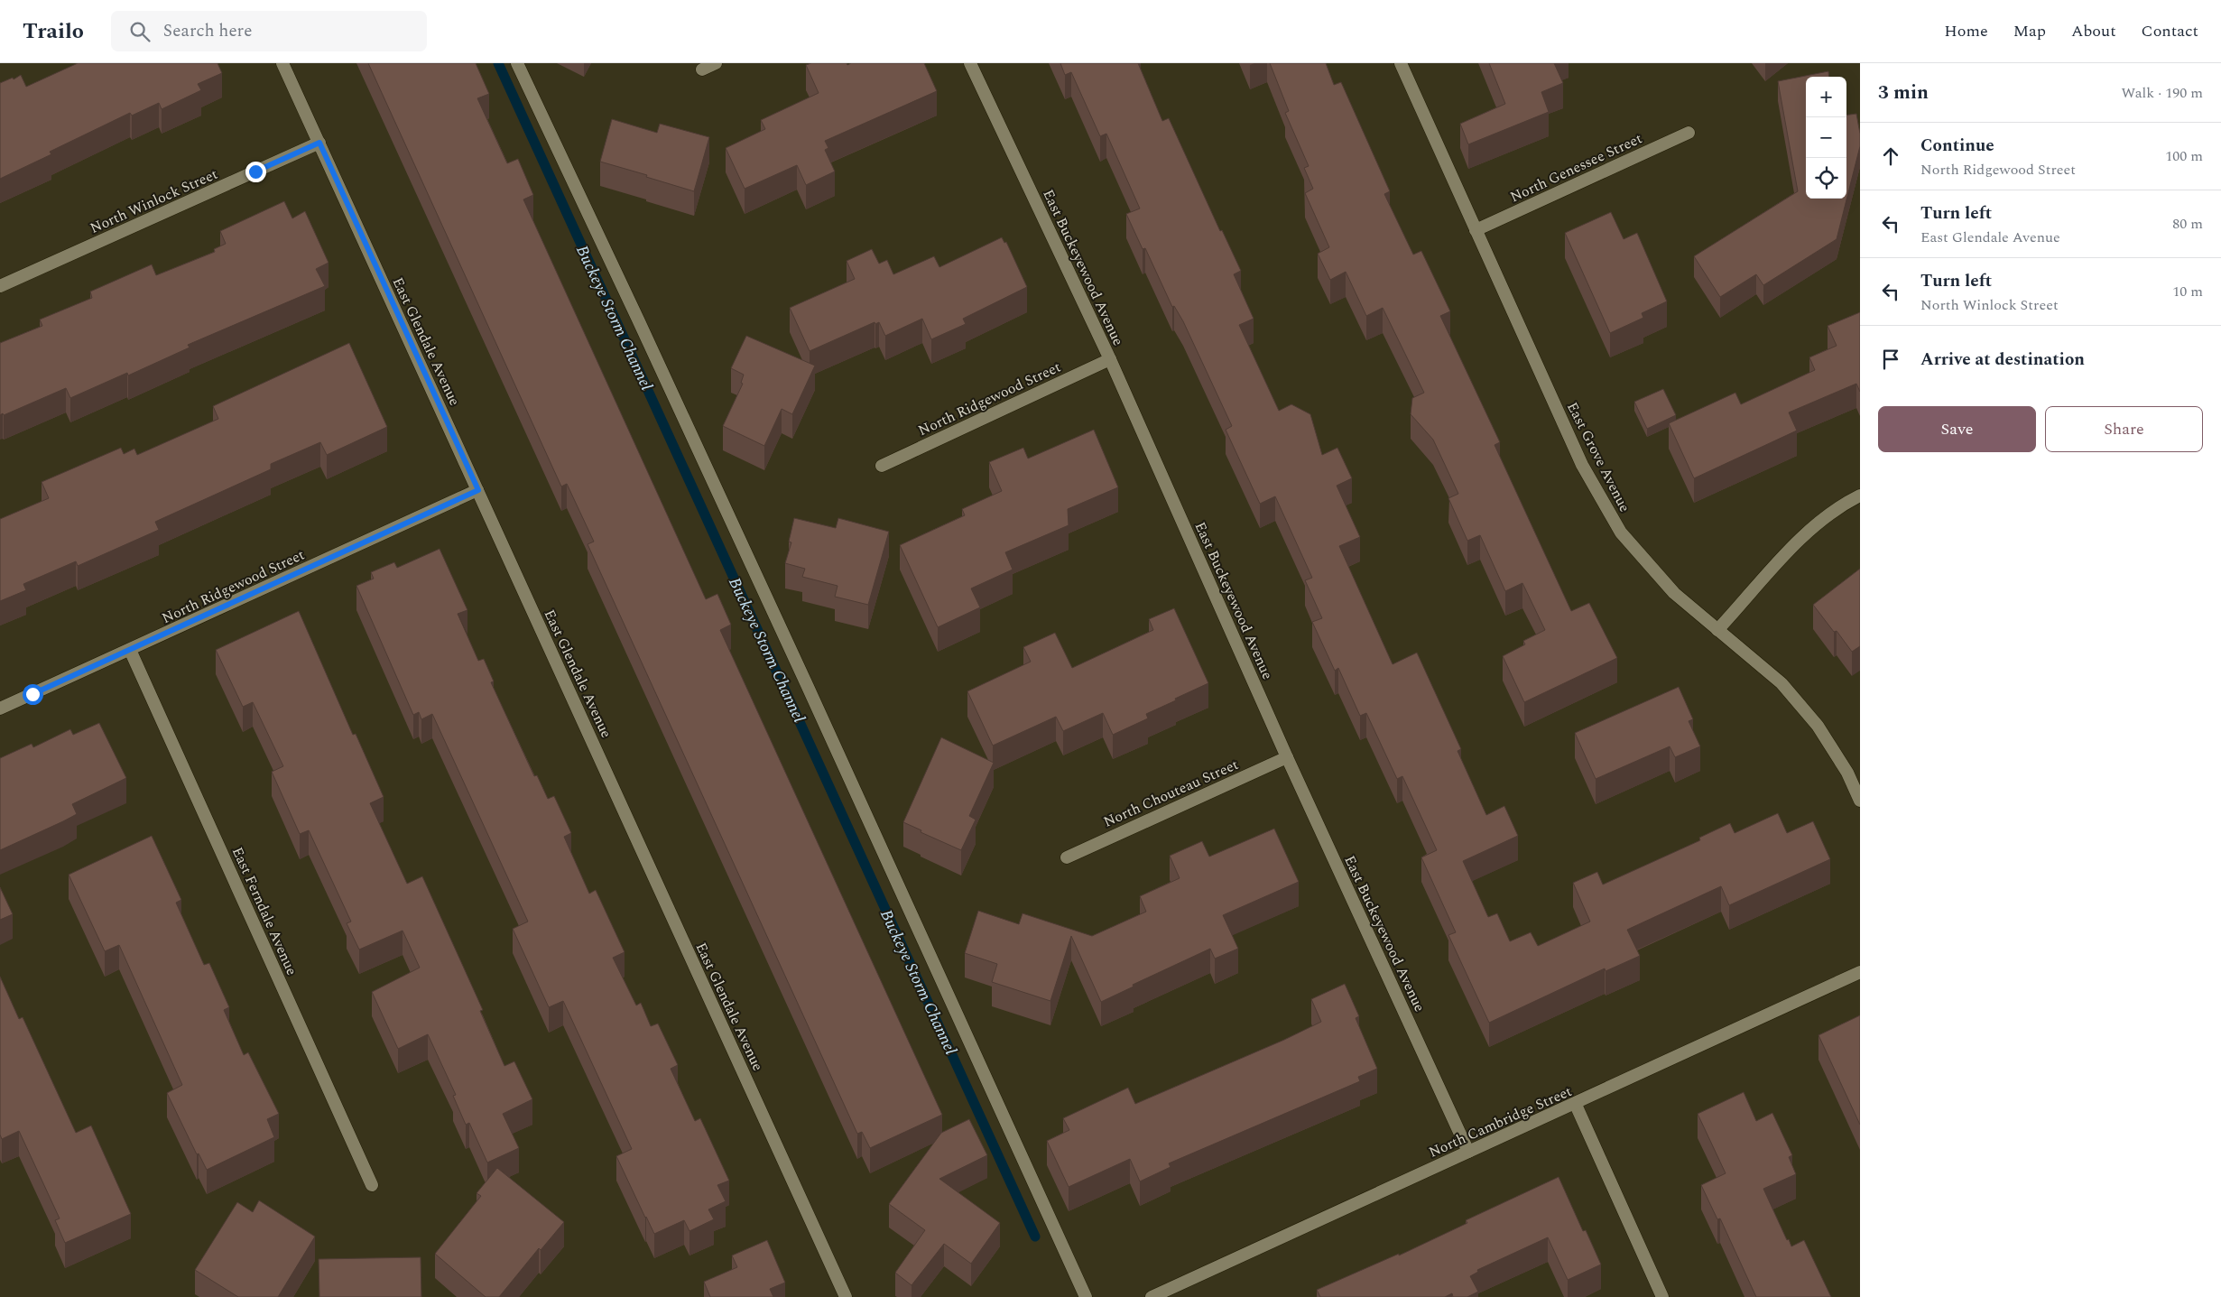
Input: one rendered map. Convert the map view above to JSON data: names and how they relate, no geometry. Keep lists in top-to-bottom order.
{
  "streets": {
    "street": [
      "North Genessee Street",
      "North Winlock Street",
      "East Buckeyewood Avenue",
      "East Glendale Avenue",
      "North Ridgewood Street",
      "East Grove Avenue",
      "North Chouteau Street",
      "East Ferndale Avenue",
      "North Cambridge Street"
    ]
  },
  "crossings": [
    ["North Genessee Street", "East Grove Avenue"],
    ["North Winlock Street", "East Glendale Avenue"],
    ["East Buckeyewood Avenue", "North Ridgewood Street"],
    ["East Buckeyewood Avenue", "North Chouteau Street"],
    ["East Buckeyewood Avenue", "North Cambridge Street"],
    ["East Glendale Avenue", "North Ridgewood Street"],
    ["North Ridgewood Street", "East Ferndale Avenue"]
  ],
  "water": ["Buckeye Storm Channel"],
  "page": {
    "header": "Trailo",
    "search": "Search here",
    "nav": [
      "Home",
      "Map",
      "About",
      "Contact"
    ],
    "heading": ["3 min", "Walk · 190 m"],
    "map_buttons": ["+", "−"],
    "list": [
      ["Continue", "North Ridgewood Street", "100 m"],
      ["Turn left", "East Glendale Avenue", "80 m"],
      ["Turn left", "North Winlock Street", "10 m"],
      "Arrive at destination"
    ],
    "buttons": ["Save", "Share"]
  }
}
